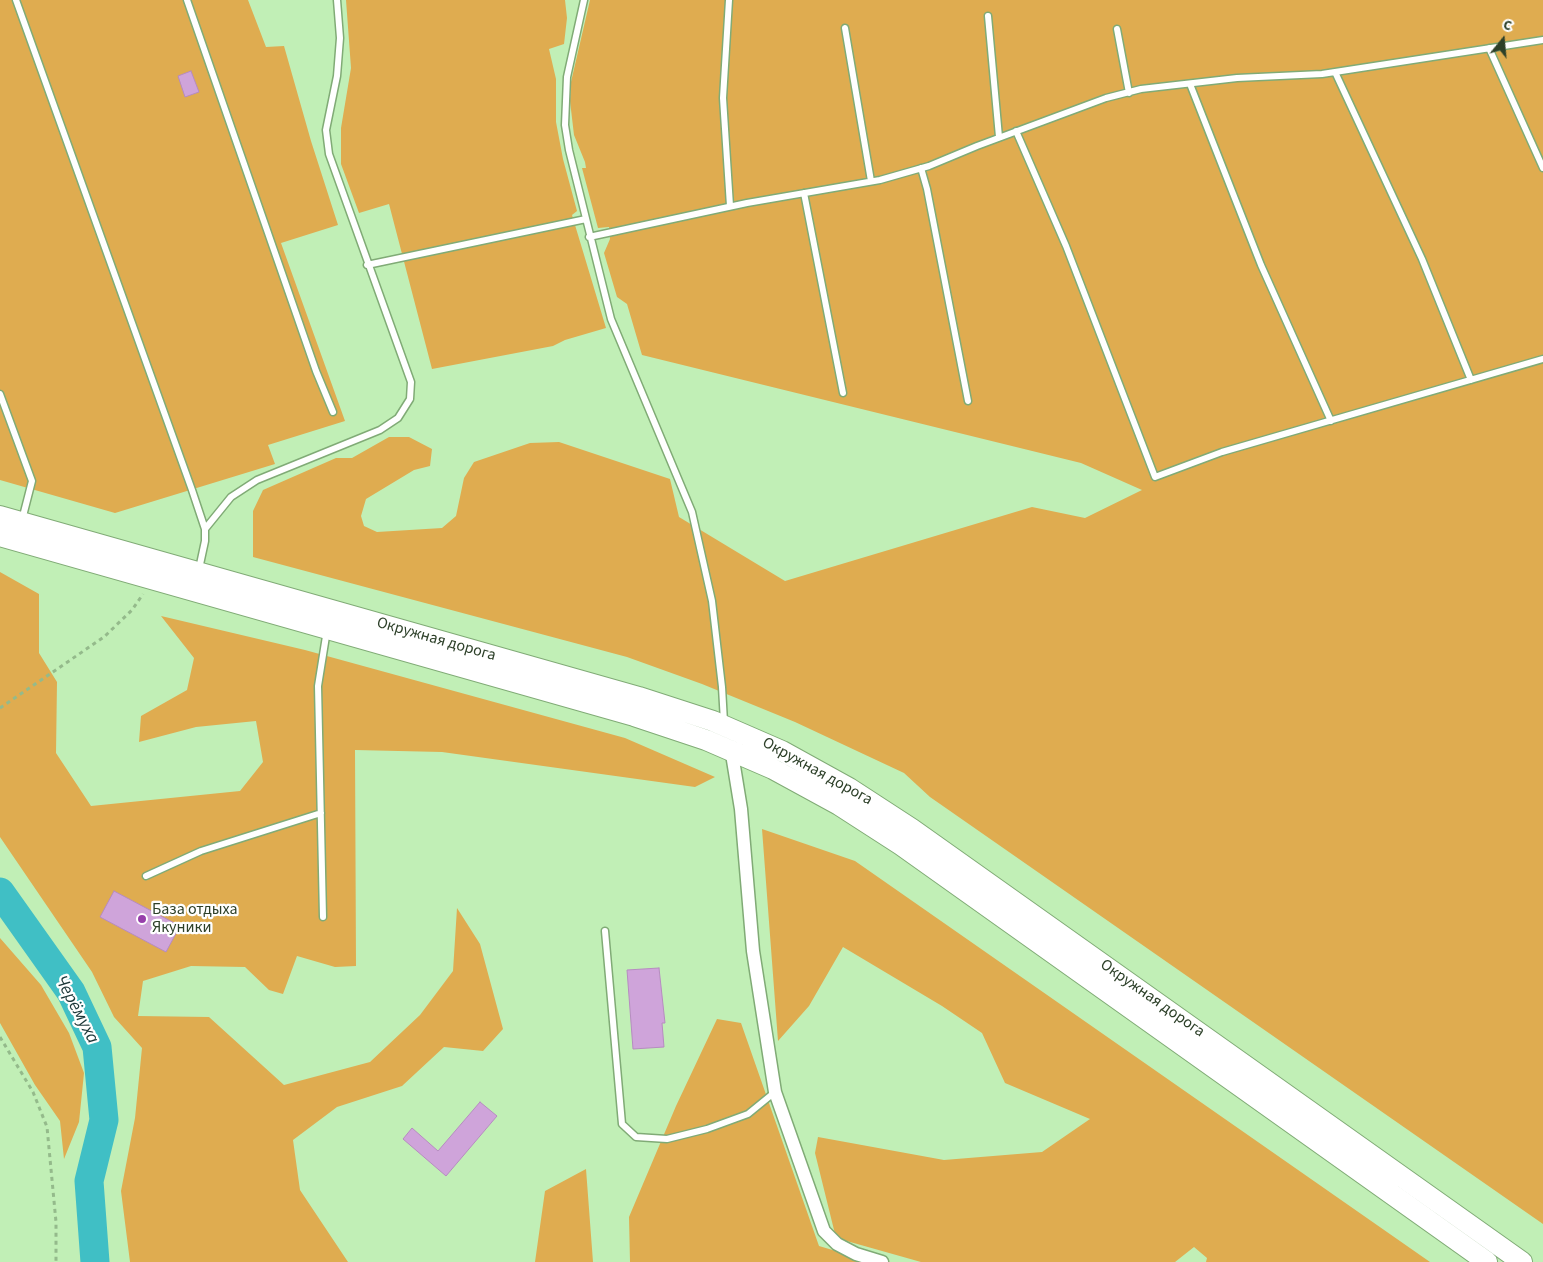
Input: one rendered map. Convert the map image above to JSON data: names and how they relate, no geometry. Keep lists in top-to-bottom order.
{
  "streets": {
    "main road": ["Окружная дорога"]
  },
  "water": ["Черёмуха"],
  "places": ["База отдыха Якуники"],
  "north": "top"
}
